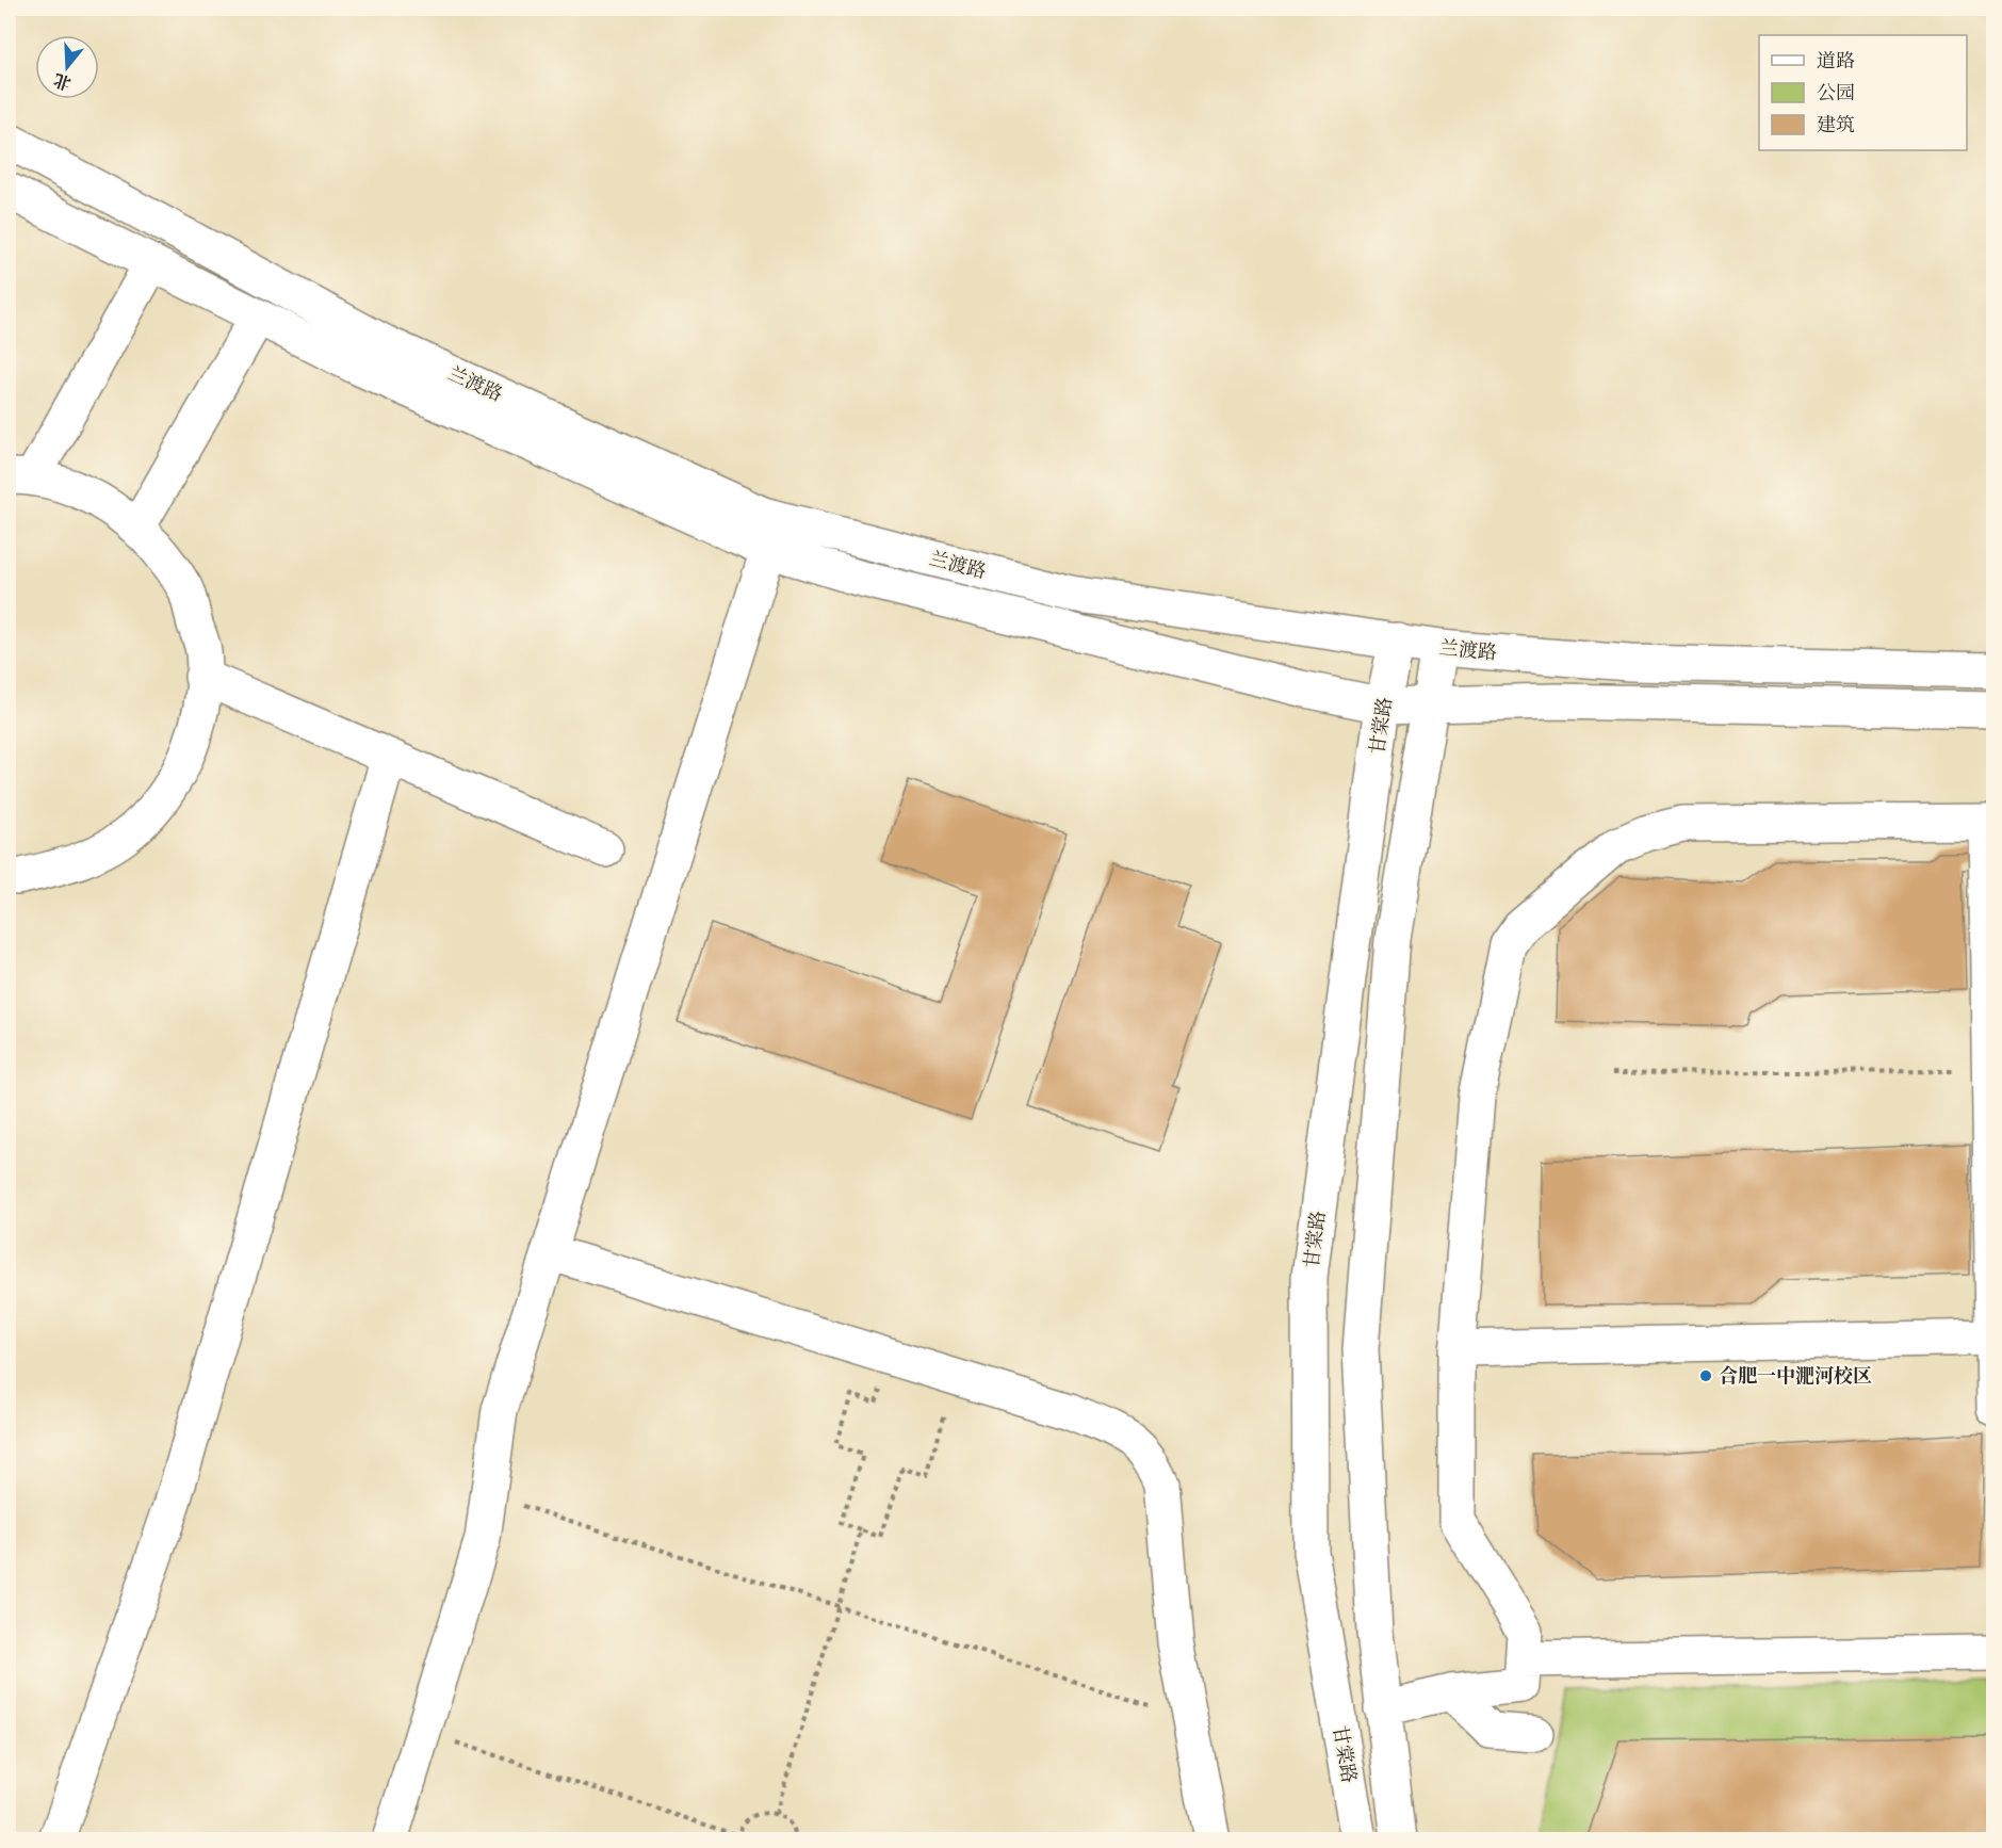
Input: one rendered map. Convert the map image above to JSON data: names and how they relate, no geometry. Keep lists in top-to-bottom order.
{
  "streets": {
    "street": ["兰渡路", "甘棠路"]
  },
  "crossings": [
    ["兰渡路", "甘棠路"]
  ],
  "places": ["合肥一中淝河校区"],
  "legend": ["道路", "公园", "建筑"],
  "north": "bottom"
}
